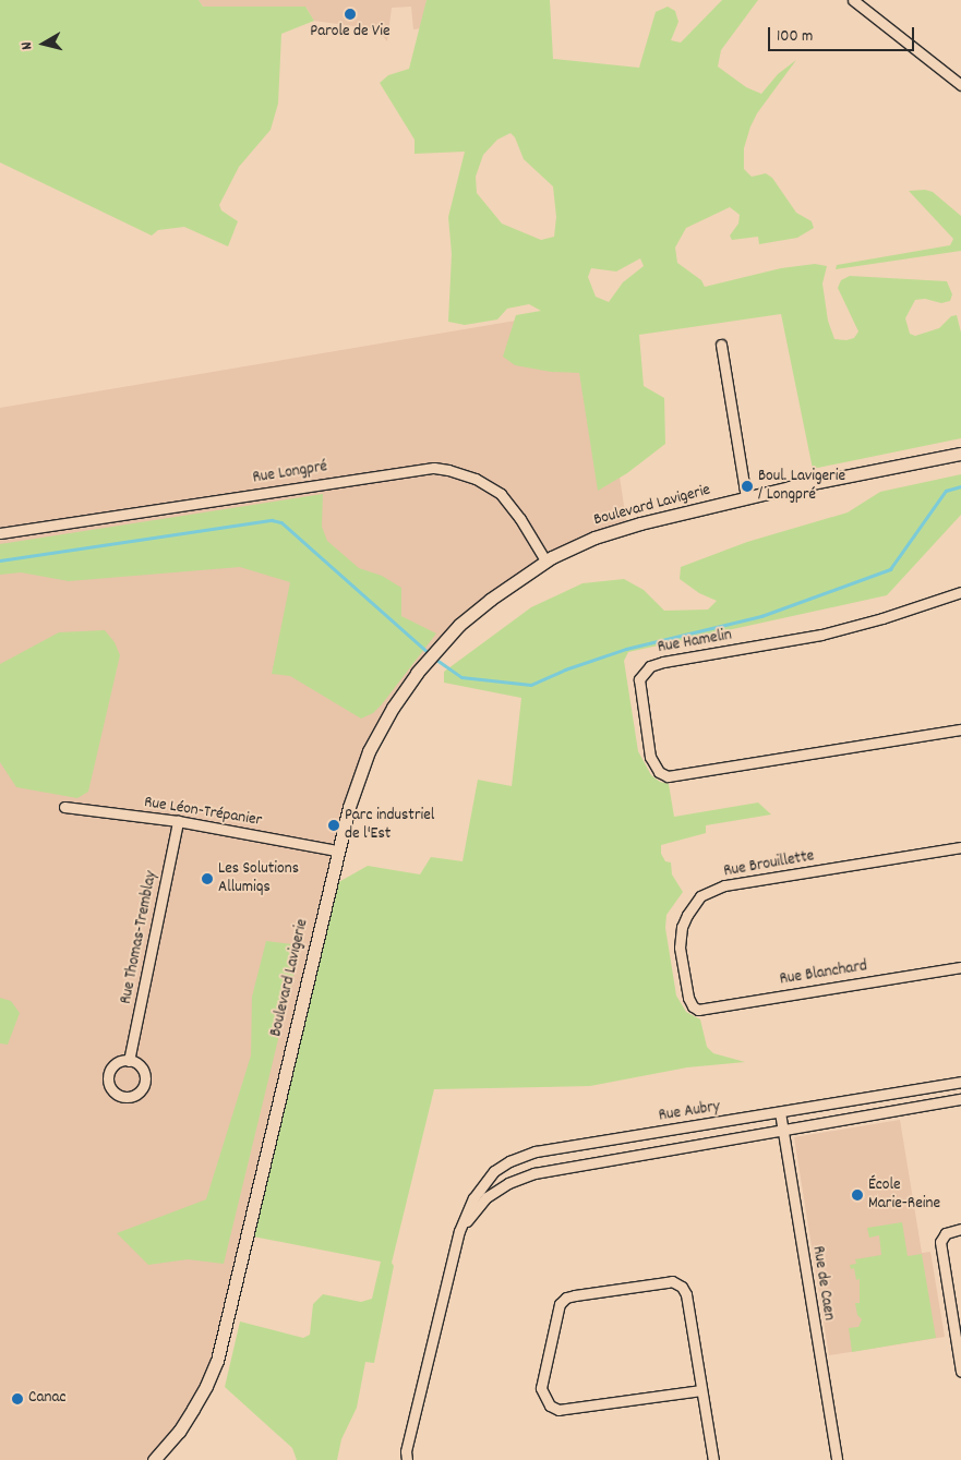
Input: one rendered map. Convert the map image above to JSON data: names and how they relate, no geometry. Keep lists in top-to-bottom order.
{
  "streets": {
    "street": [
      "Rue Longpré",
      "Boulevard Lavigerie",
      "Rue Hamelin",
      "Rue Léon-Trépanier",
      "Rue Brouillette",
      "Rue Thomas-Tremblay",
      "Rue Blanchard",
      "Rue Aubry",
      "Rue de Caen"
    ]
  },
  "crossings": [
    ["Rue Longpré", "Boulevard Lavigerie"],
    ["Boulevard Lavigerie", "Rue Léon-Trépanier"],
    ["Rue Léon-Trépanier", "Rue Thomas-Tremblay"],
    ["Rue Brouillette", "Rue Blanchard"],
    ["Rue Aubry", "Rue de Caen"]
  ],
  "places": [
    "Parole de Vie",
    "Boul. Lavigerie / Longpré",
    "Parc industriel de l'Est",
    "Les Solutions Allumiqs",
    "École Marie-Reine",
    "Canac"
  ],
  "scale_bar": "100 m",
  "north": "left"
}
